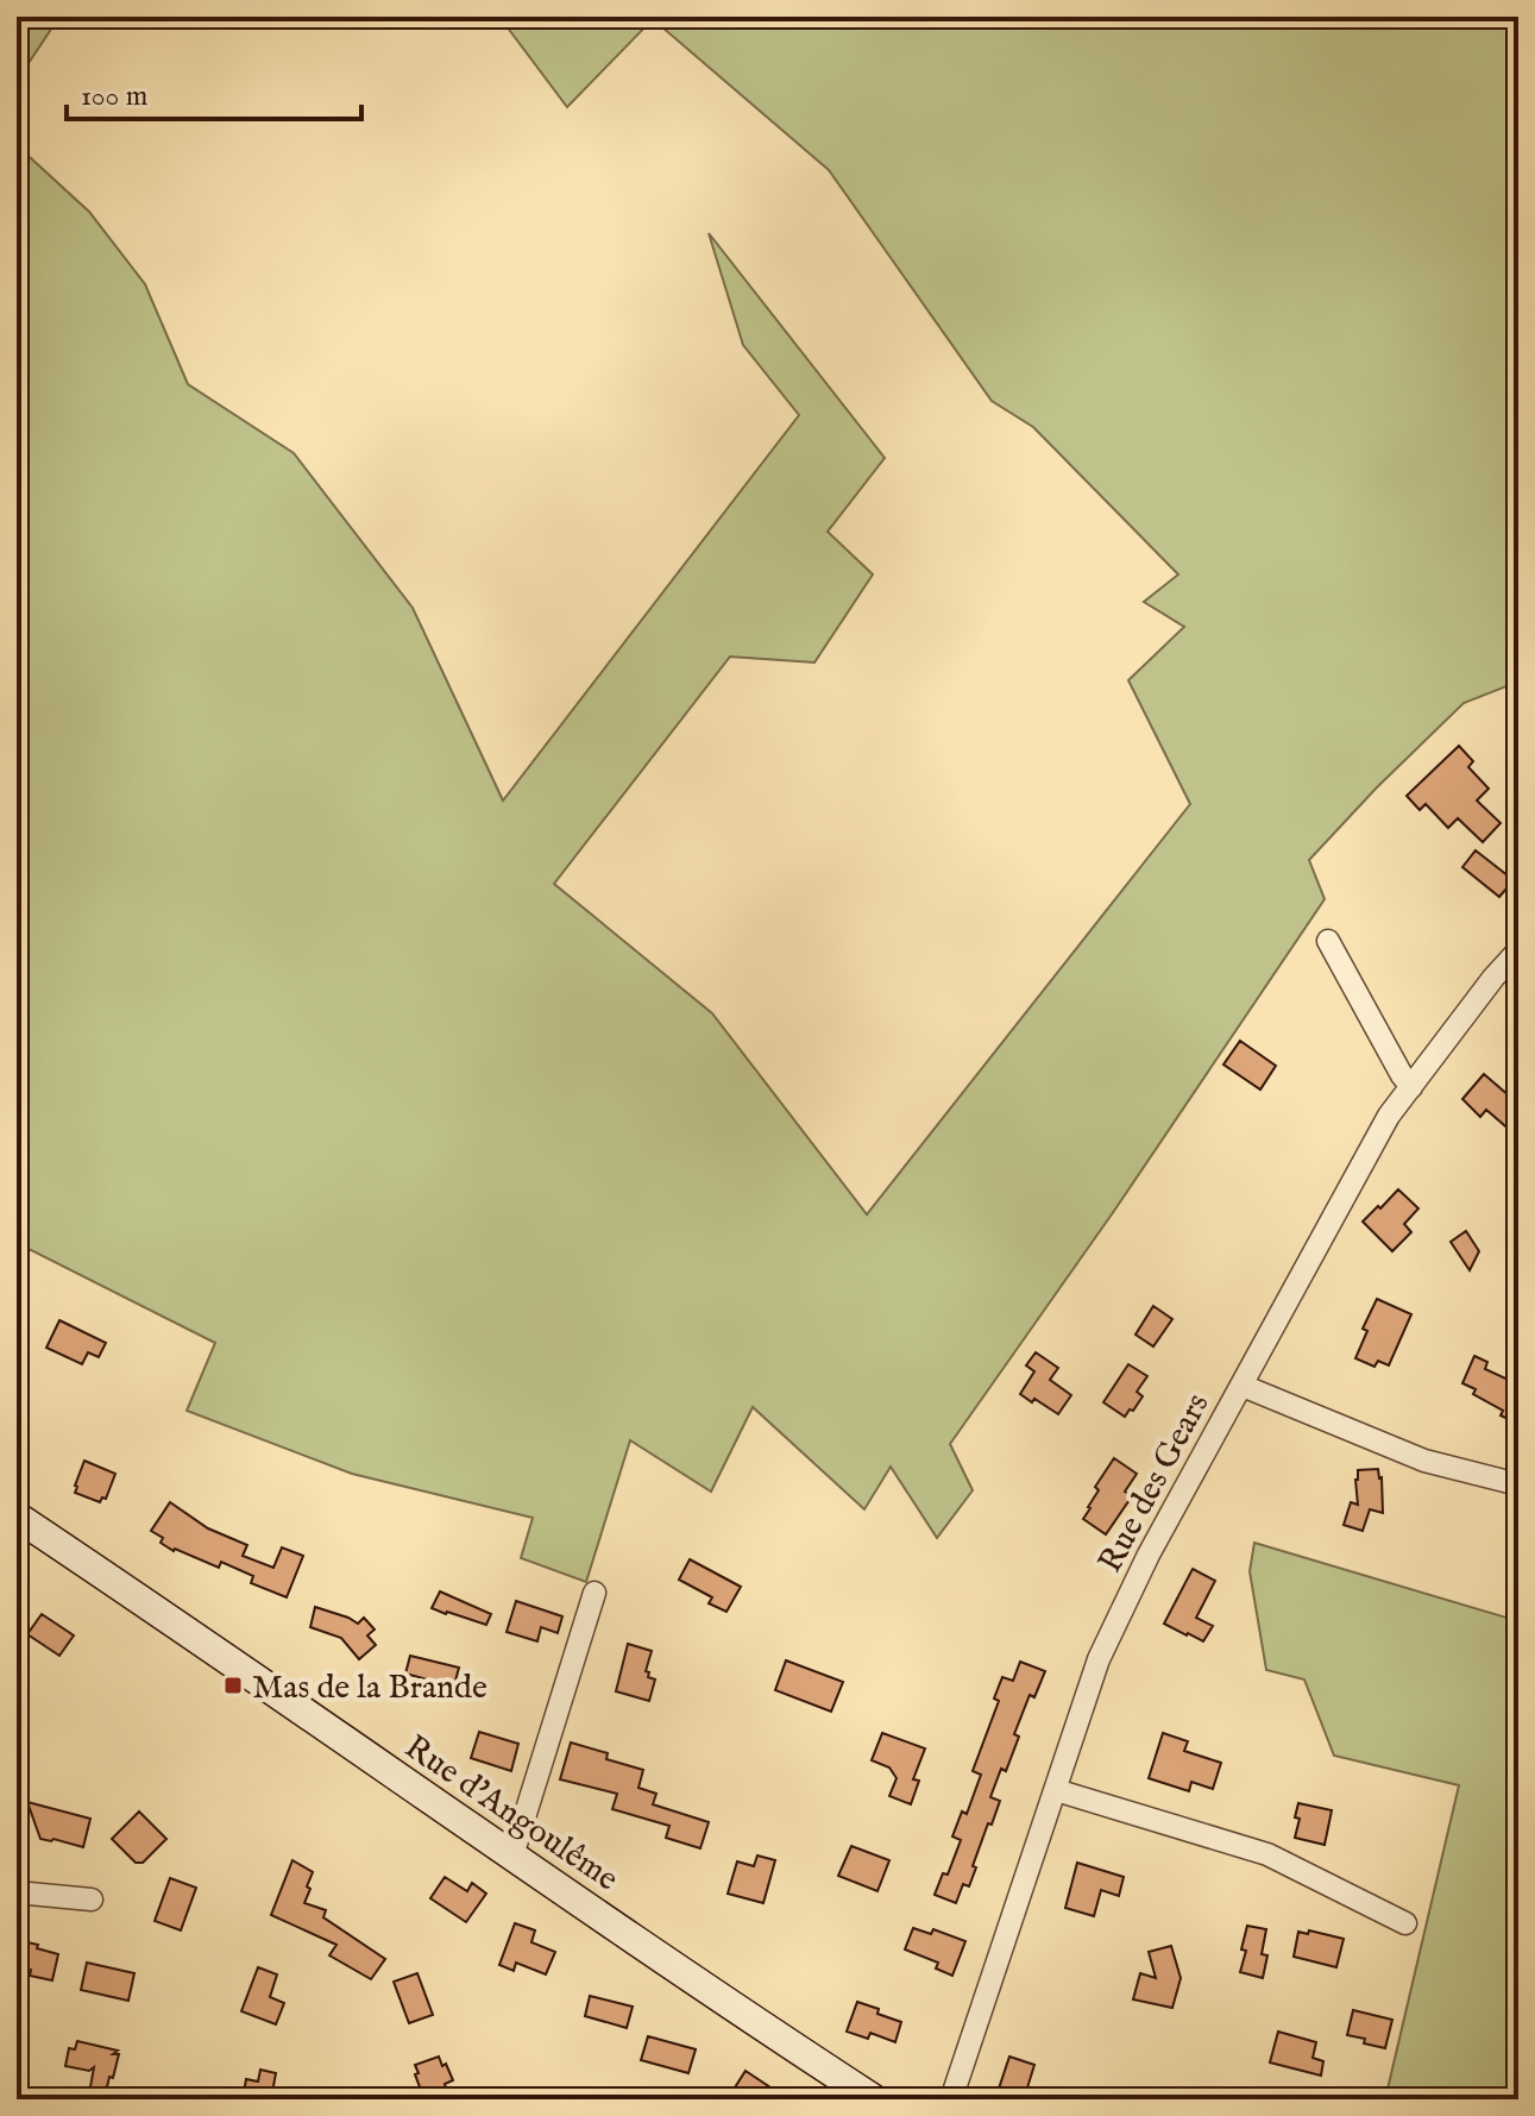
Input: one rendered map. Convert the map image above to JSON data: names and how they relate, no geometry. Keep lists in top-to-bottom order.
{
  "streets": {
    "street": ["Rue des Gears", "Rue d'Angoulême"]
  },
  "places": {
    "transit": ["Mas de la Brande"]
  },
  "scale_bar": "100 m"
}
